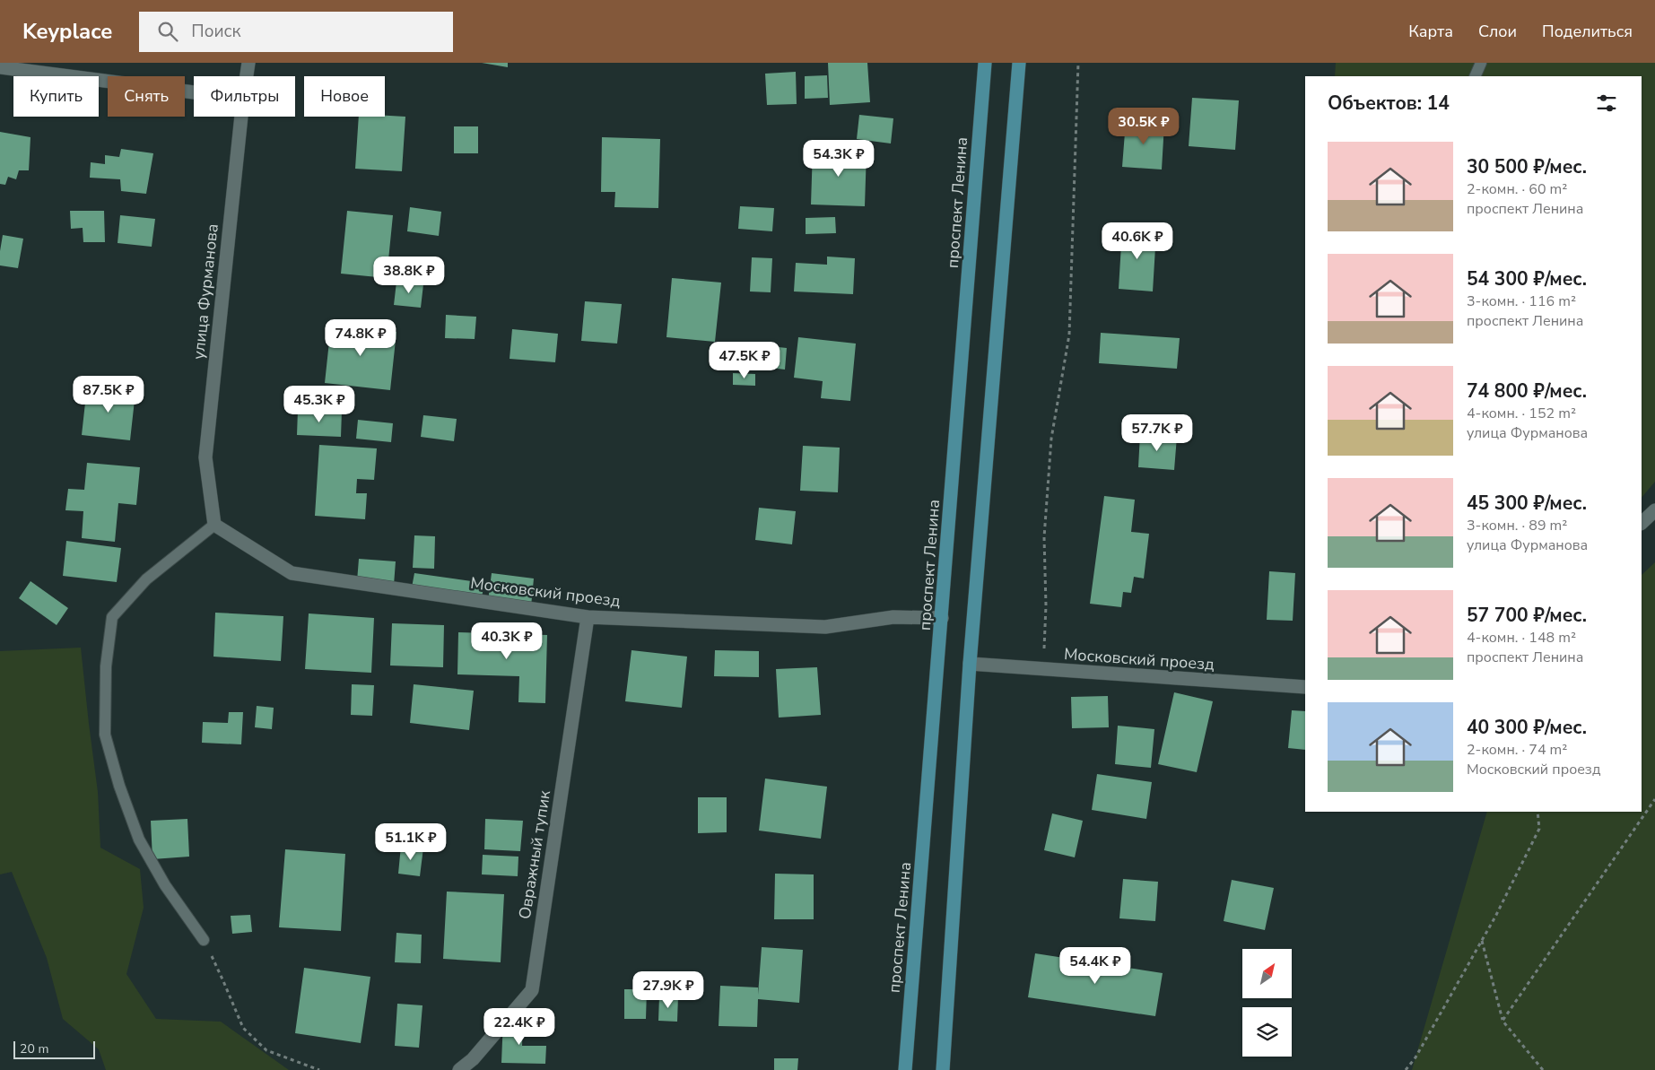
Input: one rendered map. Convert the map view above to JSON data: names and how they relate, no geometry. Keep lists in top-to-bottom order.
{
  "streets": {
    "main road": ["проспект Ленина"],
    "street": ["улица Фурманова", "Московский проезд", "Овражный тупик"]
  },
  "crossings": [
    ["проспект Ленина", "Московский проезд"],
    ["улица Фурманова", "Московский проезд"],
    ["Московский проезд", "Овражный тупик"]
  ],
  "scale_bar": "20 m",
  "north": "top right",
  "page": {
    "header": "Keyplace",
    "search": "Поиск",
    "nav": ["Карта", "Слои", "Поделиться"],
    "chip": [
      "Купить",
      "Снять",
      "Фильтры",
      "Новое"
    ],
    "heading": "Объектов: 14",
    "price": [
      "30.5K ₽",
      "54.3K ₽",
      "40.6K ₽",
      "38.8K ₽",
      "74.8K ₽",
      "47.5K ₽",
      "87.5K ₽",
      "45.3K ₽",
      "57.7K ₽",
      "40.3K ₽",
      "51.1K ₽",
      "54.4K ₽",
      "27.9K ₽",
      "22.4K ₽"
    ],
    "list": [
      {
        "name": "30 500 ₽/мес.",
        "note": "2-комн. · 60 m² · проспект Ленина"
      },
      {
        "name": "54 300 ₽/мес.",
        "note": "3-комн. · 116 m² · проспект Ленина"
      },
      {
        "name": "74 800 ₽/мес.",
        "note": "4-комн. · 152 m² · улица Фурманова"
      },
      {
        "name": "45 300 ₽/мес.",
        "note": "3-комн. · 89 m² · улица Фурманова"
      },
      {
        "name": "57 700 ₽/мес.",
        "note": "4-комн. · 148 m² · проспект Ленина"
      },
      {
        "name": "40 300 ₽/мес.",
        "note": "2-комн. · 74 m² · Московский проезд"
      }
    ],
    "scale": "20 m"
  }
}
